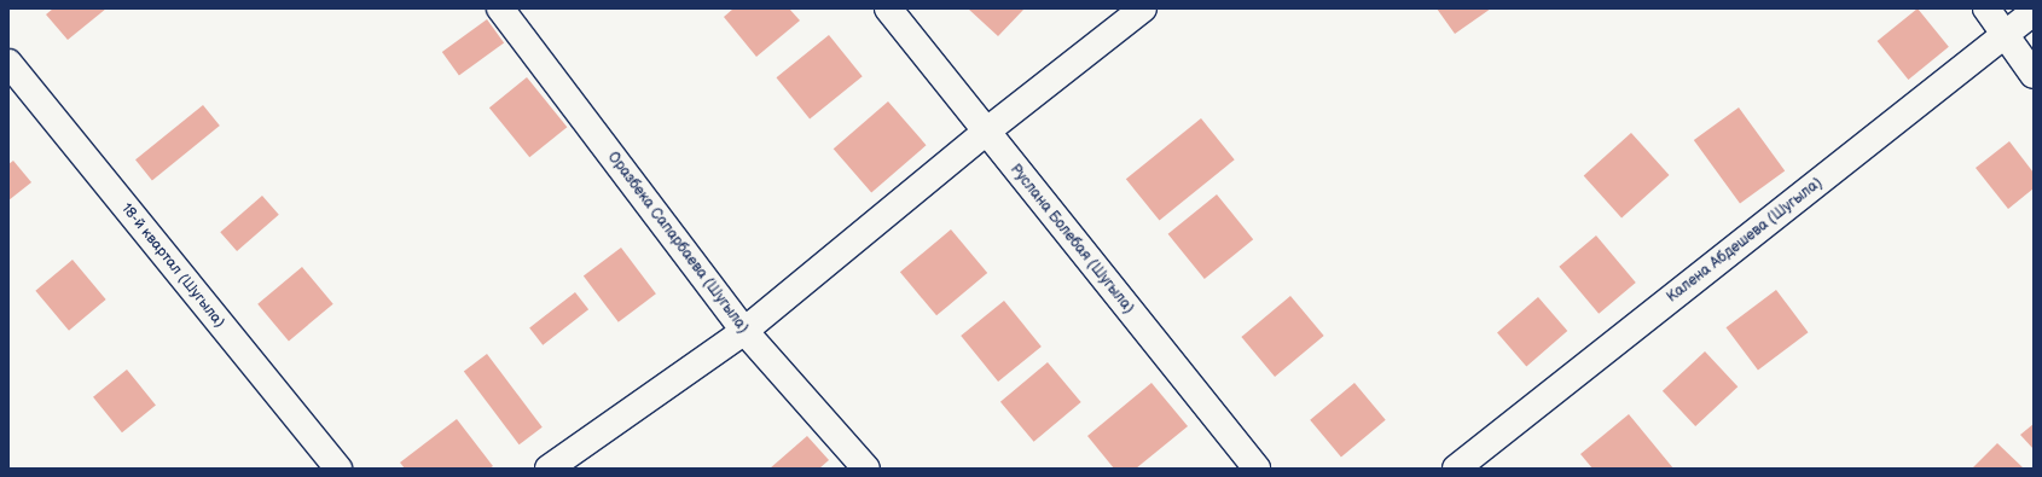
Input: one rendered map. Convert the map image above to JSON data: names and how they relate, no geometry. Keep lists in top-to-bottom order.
{
  "streets": {
    "street": [
      "Руслана Болебая (Шугыла)",
      "Калена Абдешева (Шугыла)",
      "Оразбека Сапарбаева (Шугыла)",
      "18-й квартал (Шугыла)"
    ]
  }
}
